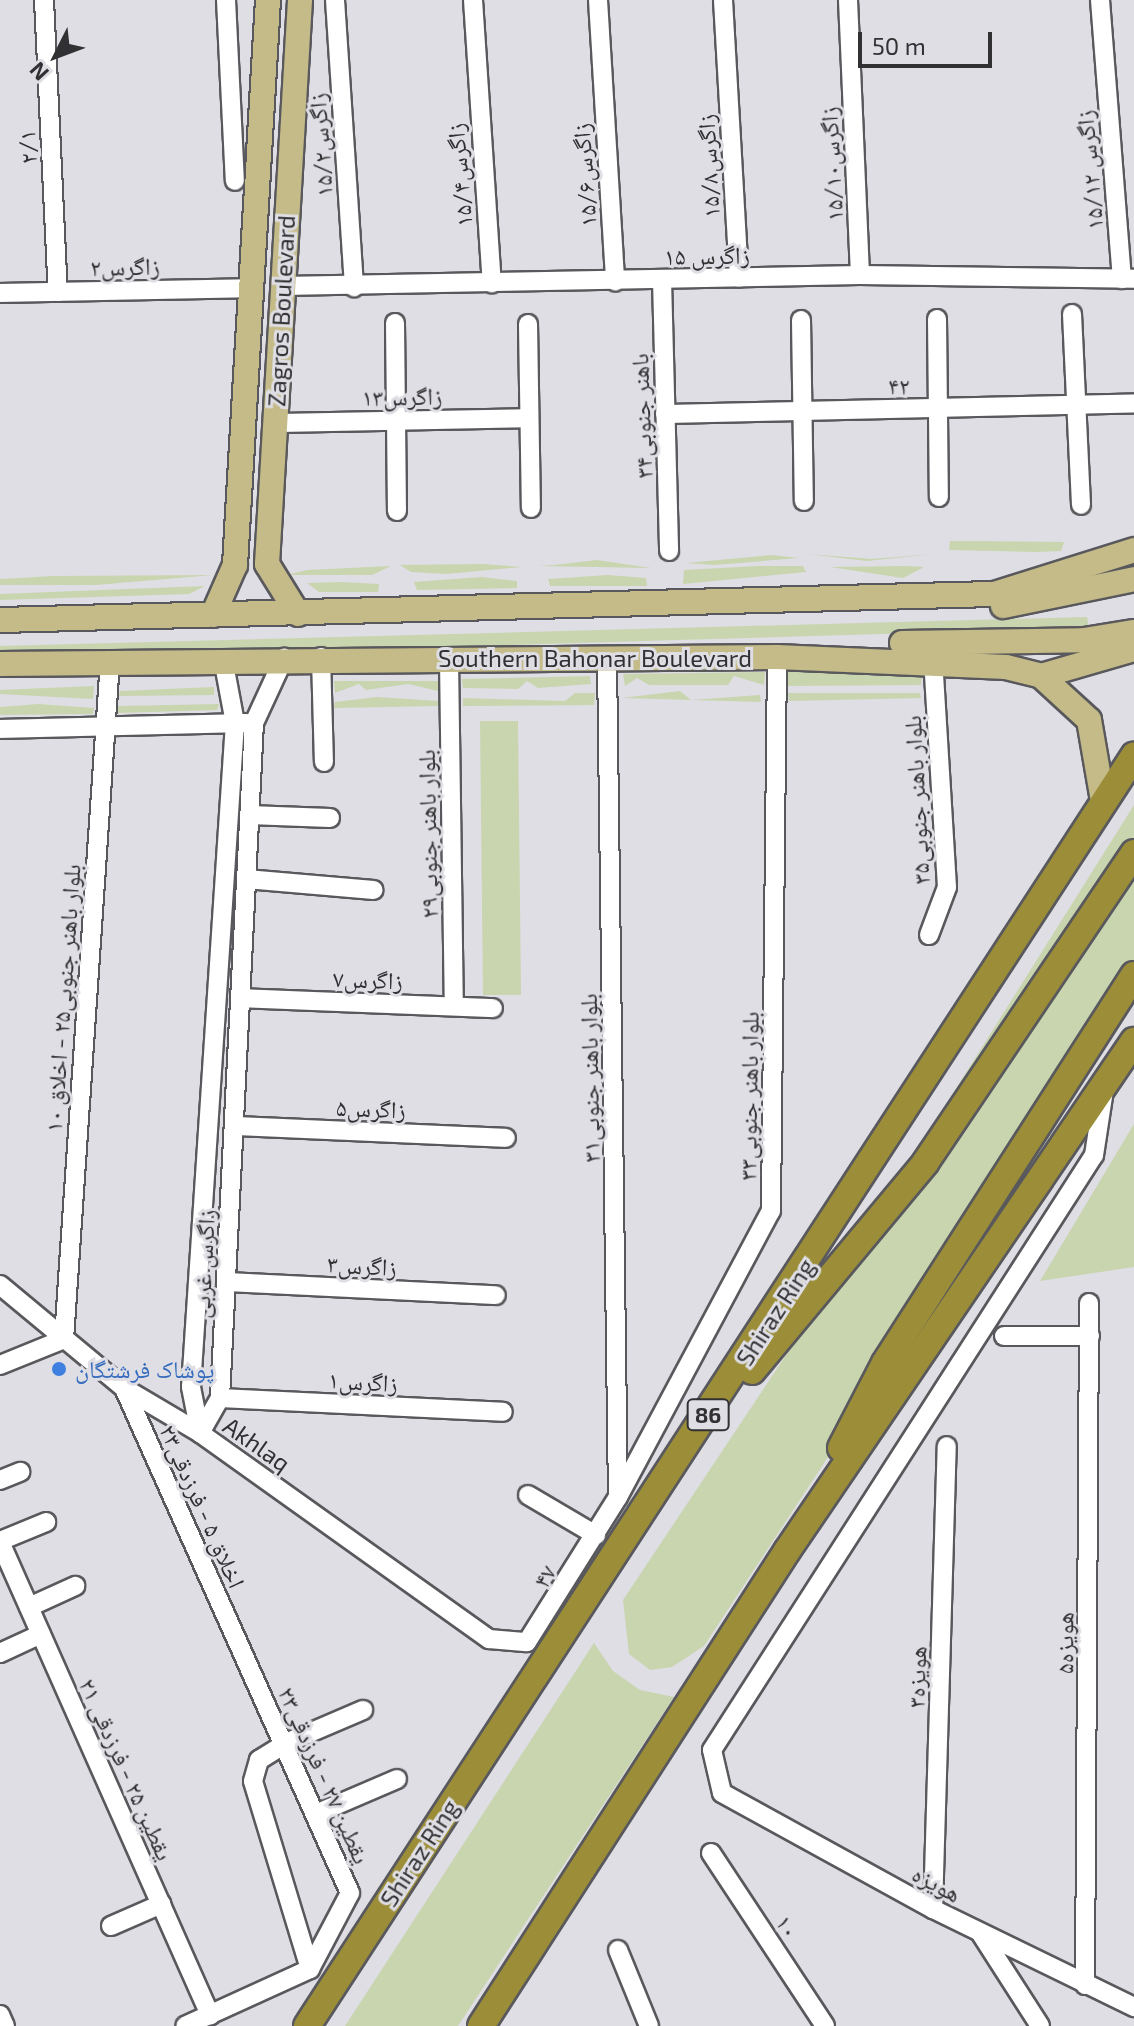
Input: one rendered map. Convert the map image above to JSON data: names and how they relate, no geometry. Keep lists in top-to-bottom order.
{
  "streets": {
    "highway": ["Shiraz Ring", "86"],
    "main road": ["Zagros Boulevard", "Southern Bahonar Boulevard"],
    "street": [
      "زاگرس۱۵/۲",
      "۲/۱",
      "زاگرس۱۵/۱۰",
      "زاگرس۱۵/۸",
      "زاگرس ۱۵/۱۲",
      "زاگرس۱۵/۴",
      "زاگرس۱۵/۶",
      "زاگرس ۱۵",
      "زاگرس۲",
      "۴۲",
      "زاگرس۱۳",
      "باهنر جنوبی۳۴",
      "بلوار باهنر جنوبی۳۵",
      "بلوار باهنر جنوبی۲۹",
      "زاگرس۷",
      "بلوار باهنر جنوبی۲۵ - اخلاق ۱۰",
      "بلوار باهنر جنوبی۳۱",
      "بلوار باهنر جنوبی۳۳",
      "زاگرس۵",
      "زاگرس غربی",
      "زاگرس۳",
      "زاگرس۱",
      "Akhlaq",
      "اخلاق ۵ - فرزدقی۲۳",
      "۴۷",
      "هویزه۵",
      "هویزه۳",
      "یقطین ۲۵ - فرزدقی ۲۱",
      "یقطین ۲۷ - فرزدقی۲۳",
      "هویزه",
      "۱۰"
    ]
  },
  "crossings": [
    ["زاگرس۱۵/۲", "زاگرس ۱۵"],
    ["۲/۱", "زاگرس۲"],
    ["زاگرس۱۵/۱۰", "زاگرس ۱۵"],
    ["زاگرس۱۵/۸", "زاگرس ۱۵"],
    ["زاگرس ۱۵/۱۲", "زاگرس ۱۵"],
    ["زاگرس۱۵/۴", "زاگرس ۱۵"],
    ["زاگرس۱۵/۶", "زاگرس ۱۵"],
    ["زاگرس ۱۵", "Zagros Boulevard"],
    ["زاگرس ۱۵", "باهنر جنوبی۳۴"],
    ["زاگرس۲", "Zagros Boulevard"],
    ["Zagros Boulevard", "زاگرس۱۳"],
    ["Zagros Boulevard", "Southern Bahonar Boulevard"],
    ["۴۲", "باهنر جنوبی۳۴"],
    ["Southern Bahonar Boulevard", "بلوار باهنر جنوبی۳۵"],
    ["Southern Bahonar Boulevard", "بلوار باهنر جنوبی۲۹"],
    ["Southern Bahonar Boulevard", "بلوار باهنر جنوبی۲۵ - اخلاق ۱۰"],
    ["Southern Bahonar Boulevard", "بلوار باهنر جنوبی۳۱"],
    ["Southern Bahonar Boulevard", "بلوار باهنر جنوبی۳۳"],
    ["Southern Bahonar Boulevard", "زاگرس غربی"],
    ["بلوار باهنر جنوبی۲۹", "زاگرس۷"],
    ["زاگرس۷", "زاگرس غربی"],
    ["بلوار باهنر جنوبی۲۵ - اخلاق ۱۰", "Akhlaq"],
    ["بلوار باهنر جنوبی۳۱", "بلوار باهنر جنوبی۳۳"],
    ["بلوار باهنر جنوبی۳۱", "۴۷"],
    ["بلوار باهنر جنوبی۳۳", "۴۷"],
    ["زاگرس۵", "زاگرس غربی"],
    ["زاگرس غربی", "زاگرس۳"],
    ["زاگرس غربی", "زاگرس۱"],
    ["زاگرس غربی", "Akhlaq"],
    ["Akhlaq", "اخلاق ۵ - فرزدقی۲۳"],
    ["Akhlaq", "۴۷"],
    ["اخلاق ۵ - فرزدقی۲۳", "یقطین ۲۷ - فرزدقی۲۳"],
    ["هویزه۵", "هویزه"],
    ["هویزه۳", "هویزه"]
  ],
  "places": ["پوشاک فرشتگان"],
  "scale_bar": "50 m",
  "north": "bottom left"
}
